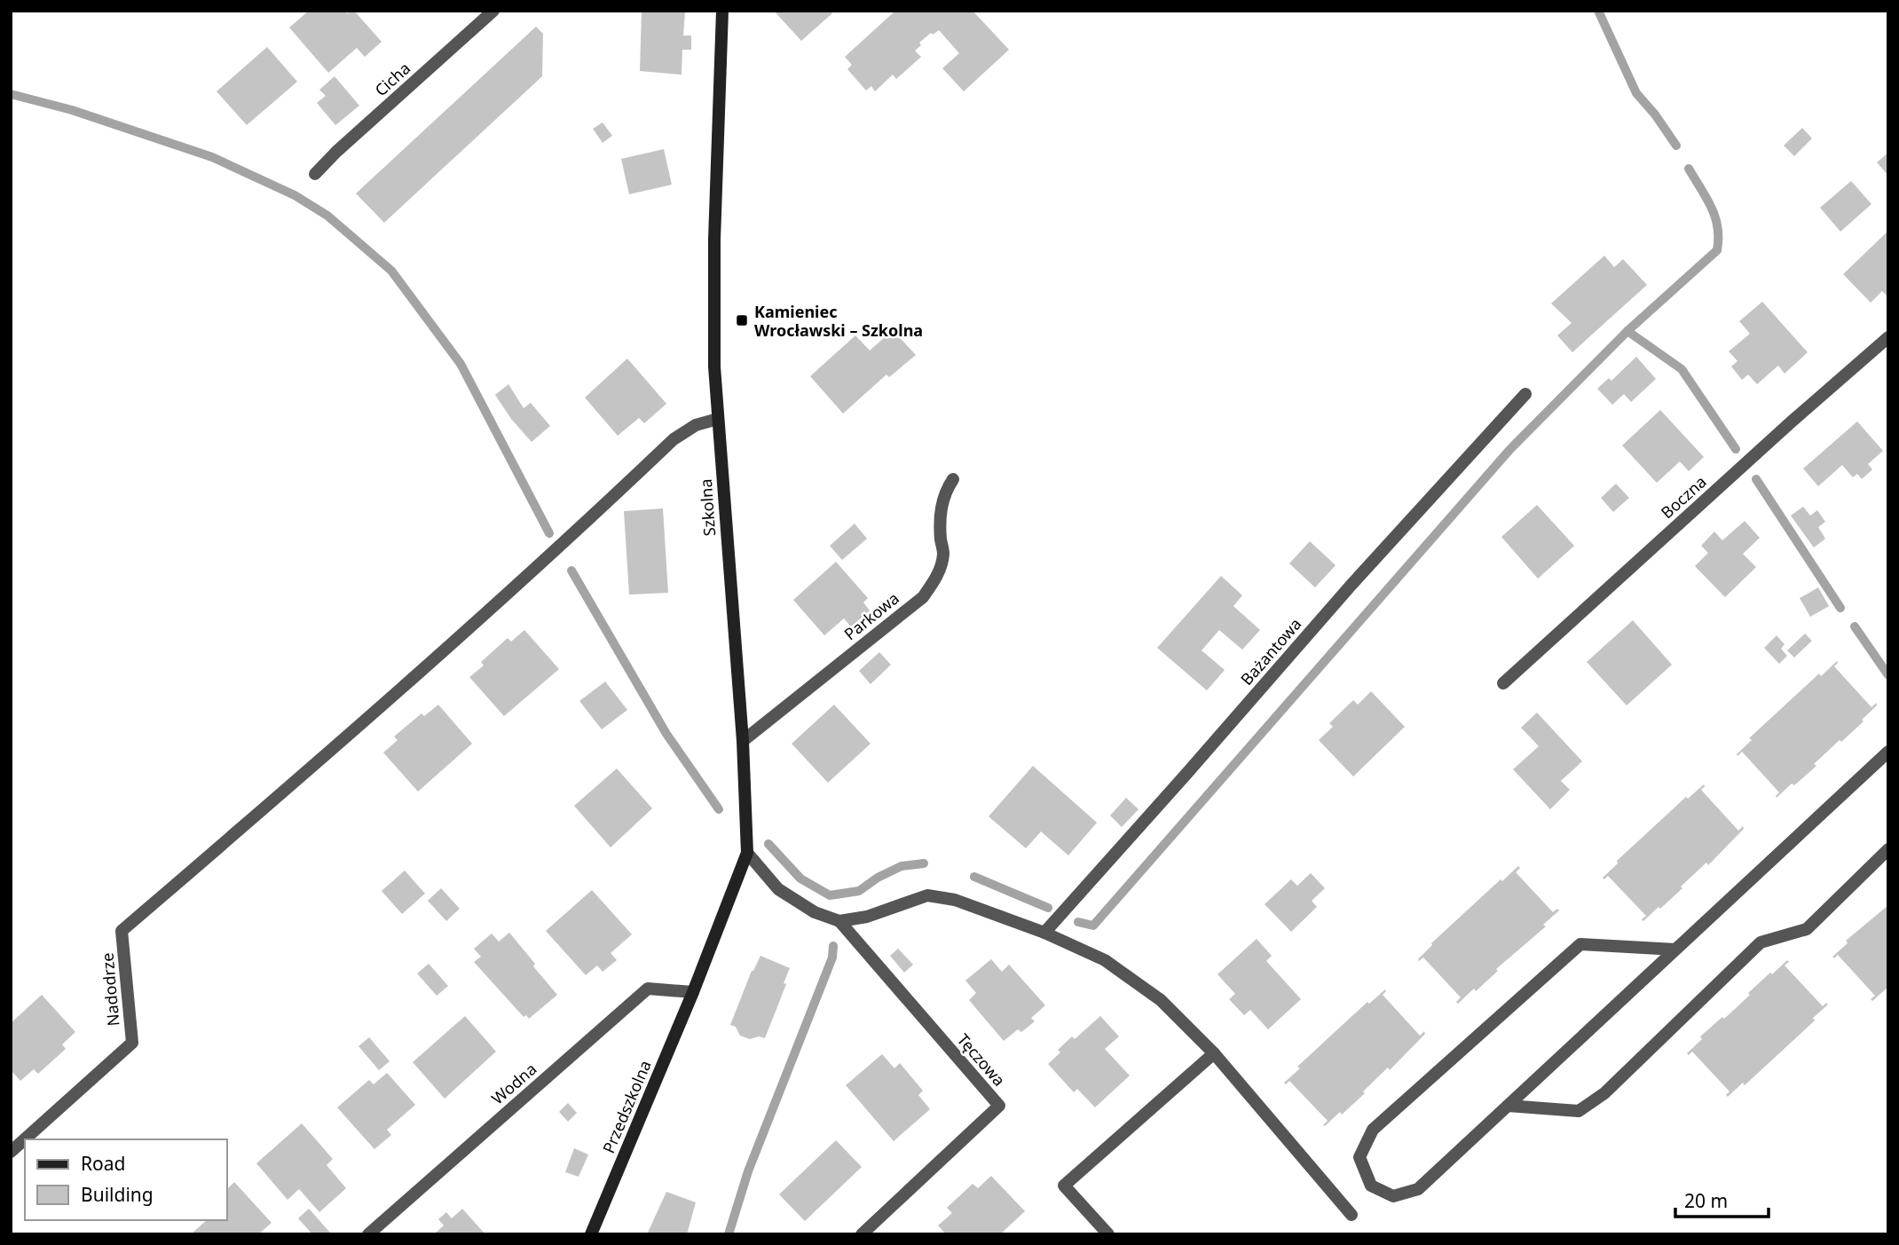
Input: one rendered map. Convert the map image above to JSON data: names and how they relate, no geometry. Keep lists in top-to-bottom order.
{
  "streets": {
    "street": [
      "Cicha",
      "Boczna",
      "Szkolna",
      "Parkowa",
      "Bażantowa",
      "Nadodrze",
      "Tęczowa",
      "Wodna",
      "Przedszkolna"
    ]
  },
  "crossings": [
    ["Szkolna", "Parkowa"],
    ["Szkolna", "Nadodrze"],
    ["Szkolna", "Wodna"],
    ["Szkolna", "Przedszkolna"],
    ["Wodna", "Przedszkolna"]
  ],
  "places": {
    "transit": ["Kamieniec Wrocławski – Szkolna"]
  },
  "legend": ["Road", "Building"],
  "scale_bar": "20 m"
}
